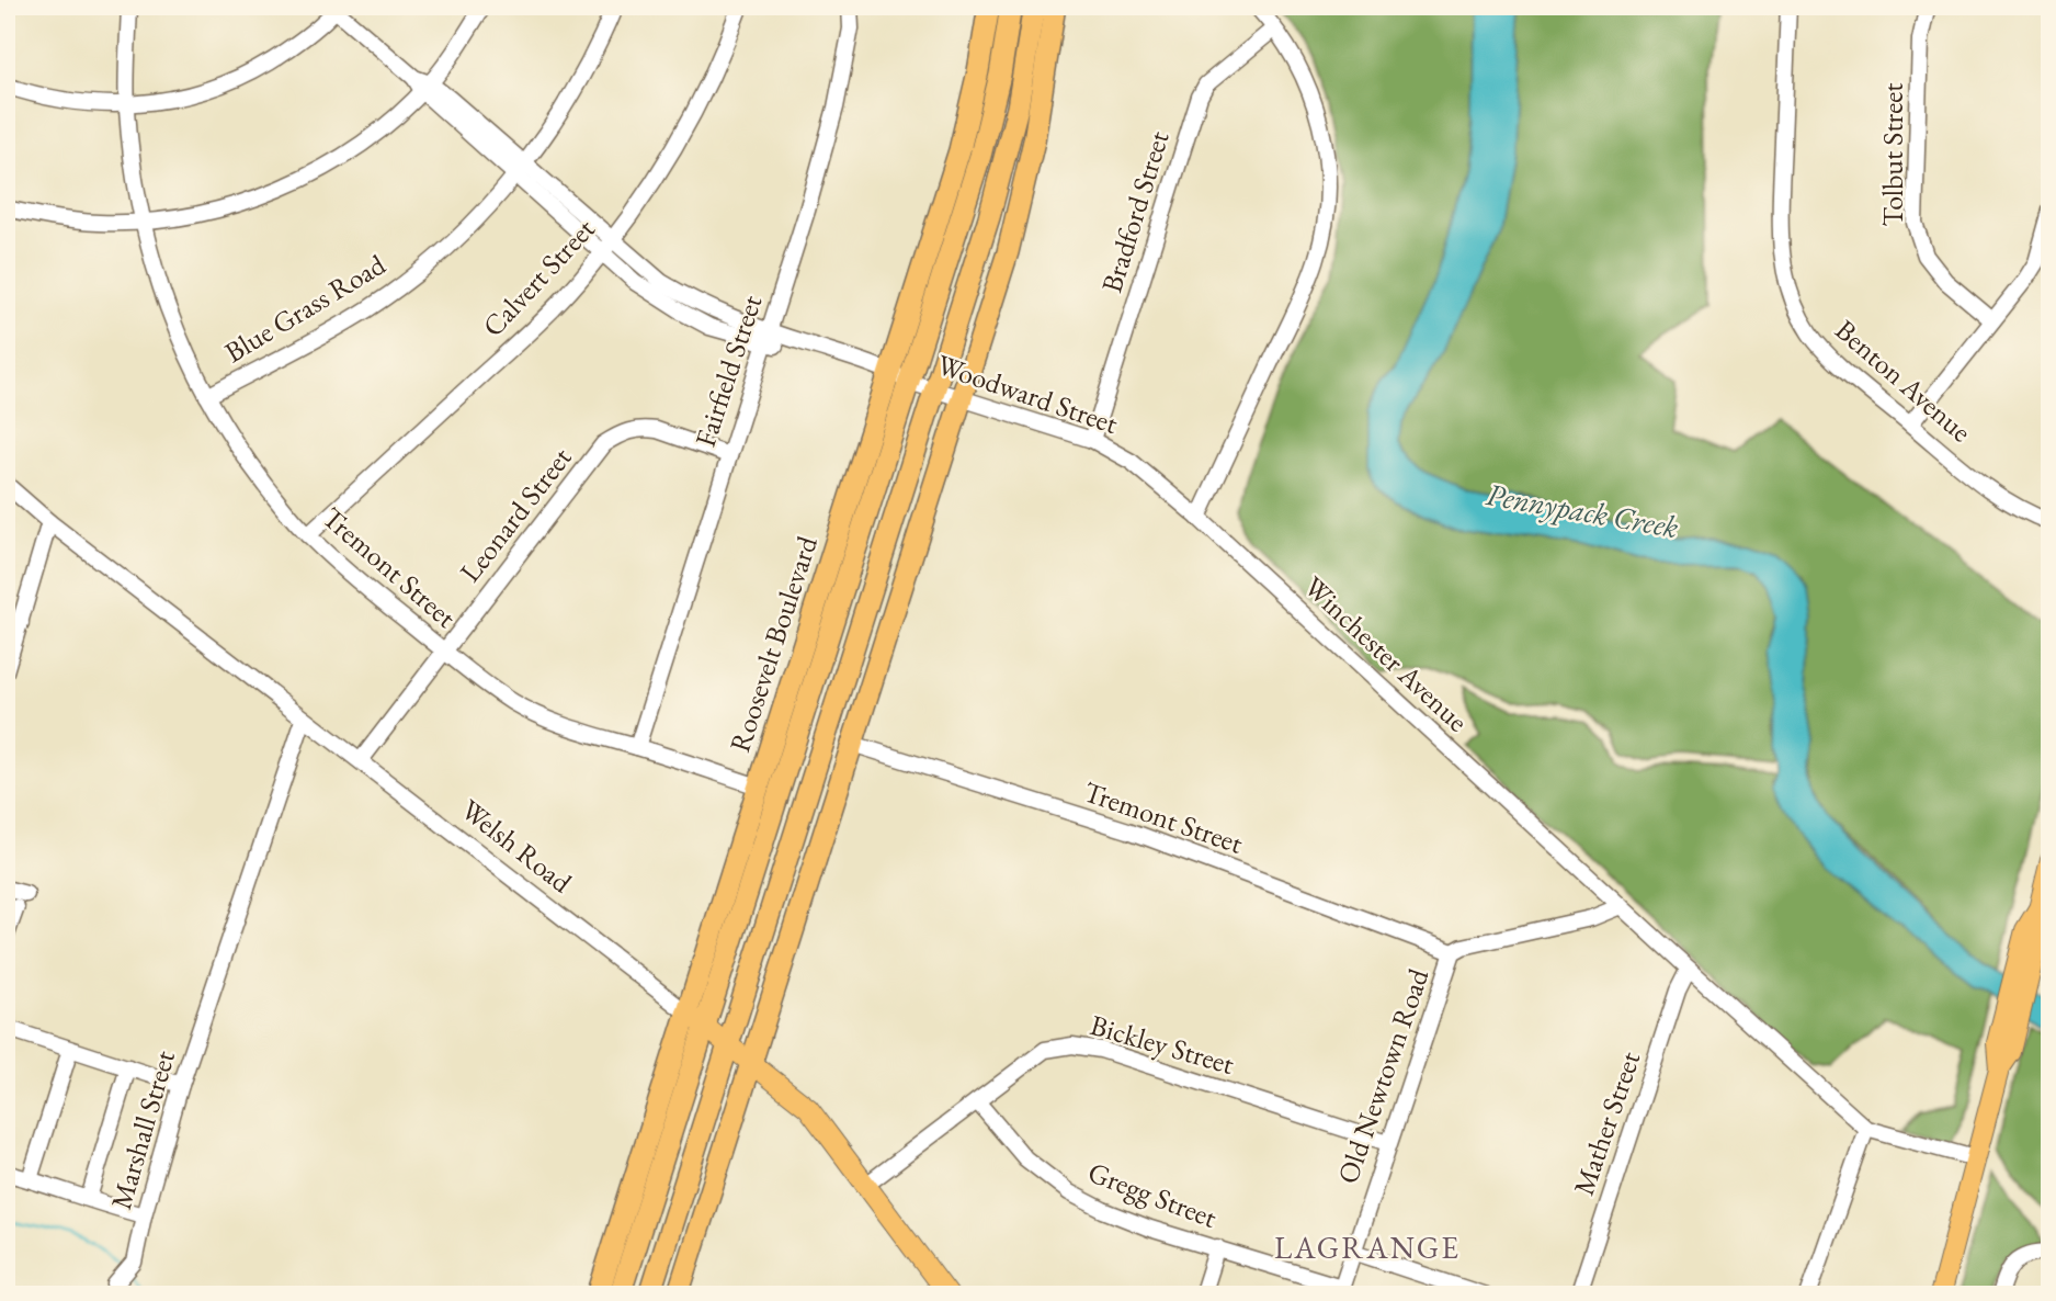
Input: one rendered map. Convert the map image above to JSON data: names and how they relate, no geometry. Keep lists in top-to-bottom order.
{
  "streets": {
    "highway": ["Roosevelt Boulevard"],
    "main road": ["Welsh Road"],
    "street": [
      "Tolbut Street",
      "Bradford Street",
      "Calvert Street",
      "Blue Grass Road",
      "Fairfield Street",
      "Benton Avenue",
      "Woodward Street",
      "Leonard Street",
      "Tremont Street",
      "Winchester Avenue",
      "Bickley Street",
      "Old Newtown Road",
      "Mather Street",
      "Marshall Street",
      "Gregg Street"
    ]
  },
  "crossings": [
    ["Bradford Street", "Woodward Street"],
    ["Calvert Street", "Woodward Street"],
    ["Calvert Street", "Tremont Street"],
    ["Blue Grass Road", "Woodward Street"],
    ["Blue Grass Road", "Tremont Street"],
    ["Fairfield Street", "Woodward Street"],
    ["Fairfield Street", "Leonard Street"],
    ["Fairfield Street", "Tremont Street"],
    ["Woodward Street", "Roosevelt Boulevard"],
    ["Woodward Street", "Winchester Avenue"],
    ["Leonard Street", "Tremont Street"],
    ["Leonard Street", "Welsh Road"],
    ["Tremont Street", "Roosevelt Boulevard"],
    ["Tremont Street", "Old Newtown Road"],
    ["Roosevelt Boulevard", "Welsh Road"],
    ["Winchester Avenue", "Old Newtown Road"],
    ["Winchester Avenue", "Mather Street"],
    ["Welsh Road", "Bickley Street"],
    ["Welsh Road", "Marshall Street"],
    ["Bickley Street", "Old Newtown Road"],
    ["Bickley Street", "Gregg Street"],
    ["Old Newtown Road", "Gregg Street"]
  ],
  "districts": ["LAGRANGE"],
  "water": ["Pennypack Creek"]
}
